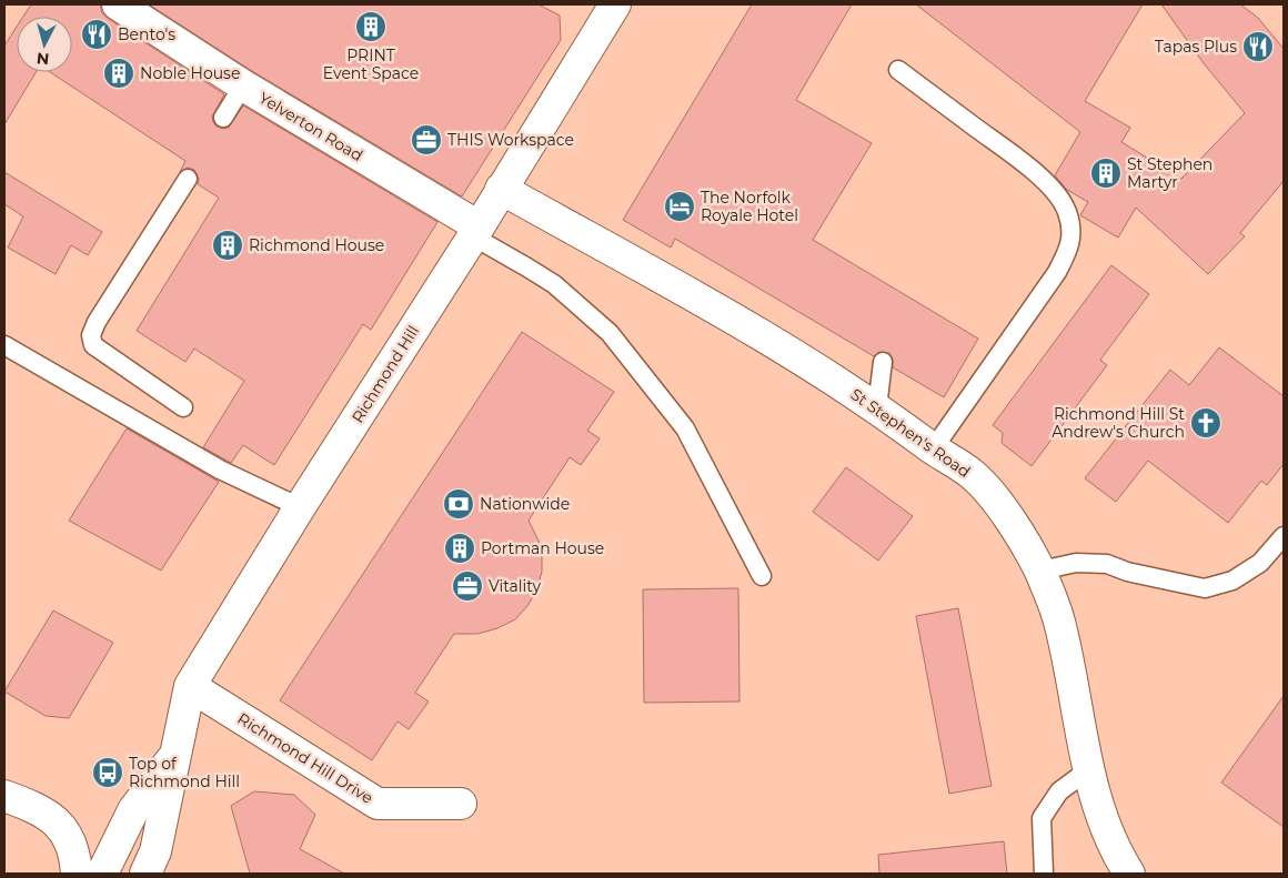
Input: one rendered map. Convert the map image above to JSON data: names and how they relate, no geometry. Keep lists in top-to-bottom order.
{
  "streets": {
    "street": [
      "Yelverton Road",
      "Richmond Hill",
      "St Stephen's Road",
      "Richmond Hill Drive"
    ]
  },
  "crossings": [
    ["Yelverton Road", "Richmond Hill"],
    ["Richmond Hill", "St Stephen's Road"],
    ["Richmond Hill", "Richmond Hill Drive"]
  ],
  "places": {
    "building": [
      "PRINT Event Space",
      "Noble House",
      "St Stephen Martyr",
      "Richmond House",
      "Portman House"
    ],
    "restaurant": ["Bento's", "Tapas Plus"],
    "office": ["THIS Workspace", "Vitality"],
    "hotel": ["The Norfolk Royale Hotel"],
    "church": ["Richmond Hill St Andrew's Church"],
    "bank": ["Nationwide"],
    "bus stop": ["Top of Richmond Hill"]
  },
  "north": "bottom"
}
